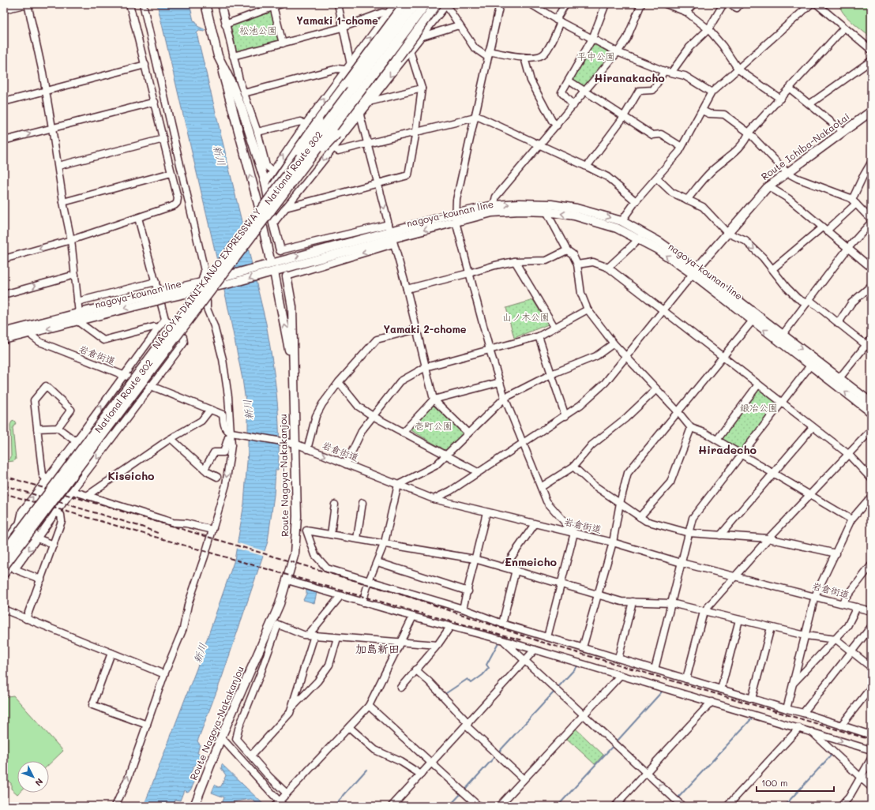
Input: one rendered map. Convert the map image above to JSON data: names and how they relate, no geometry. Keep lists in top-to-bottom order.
{
  "streets": {
    "highway": ["National Route 302", "NAGOYA-DAINI-KANJO EXPRESSWAY"],
    "main road": ["Route Ichiba-Nakaotai", "nagoya-kounan line", "Route Nagoya-Nakakanjou"],
    "street": ["岩倉街道"]
  },
  "crossings": [
    ["Route Ichiba-Nakaotai", "nagoya-kounan line"],
    ["National Route 302", "nagoya-kounan line"],
    ["National Route 302", "NAGOYA-DAINI-KANJO EXPRESSWAY"],
    ["nagoya-kounan line", "岩倉街道"],
    ["岩倉街道", "Route Nagoya-Nakakanjou"]
  ],
  "districts": [
    "Yamaki 1-chome",
    "Hiranakacho",
    "Yamaki 2-chome",
    "Hiradecho",
    "Kiseicho",
    "Enmeicho",
    "加島新田"
  ],
  "water": ["新川"],
  "parks": [
    "松池公園",
    "平中公園",
    "山ノ木公園",
    "鍛冶公園",
    "壱町公園"
  ],
  "scale_bar": "100 m",
  "north": "bottom right"
}
